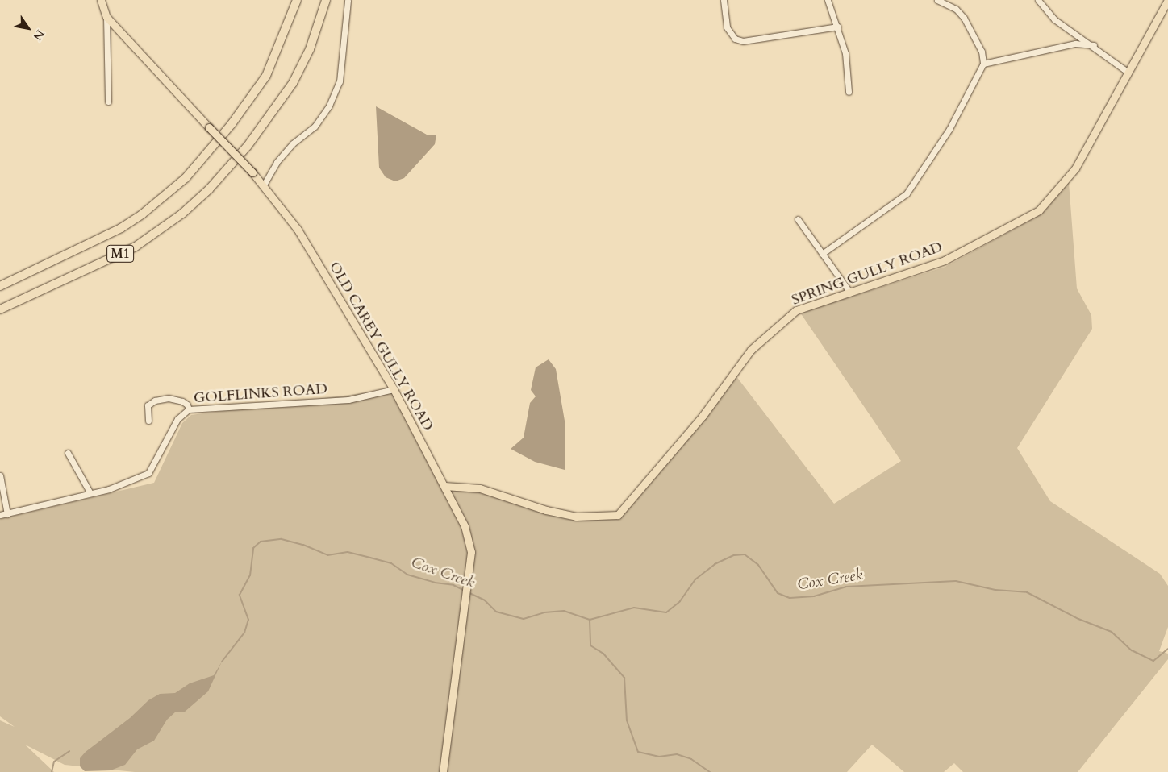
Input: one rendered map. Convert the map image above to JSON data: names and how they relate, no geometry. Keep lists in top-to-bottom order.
{
  "streets": {
    "highway": ["M1"],
    "main road": ["SPRING GULLY ROAD", "OLD CAREY GULLY ROAD"],
    "street": ["GOLFLINKS ROAD"]
  },
  "crossings": [
    ["SPRING GULLY ROAD", "OLD CAREY GULLY ROAD"],
    ["OLD CAREY GULLY ROAD", "GOLFLINKS ROAD"]
  ],
  "water": ["Cox Creek"],
  "north": "bottom right"
}
